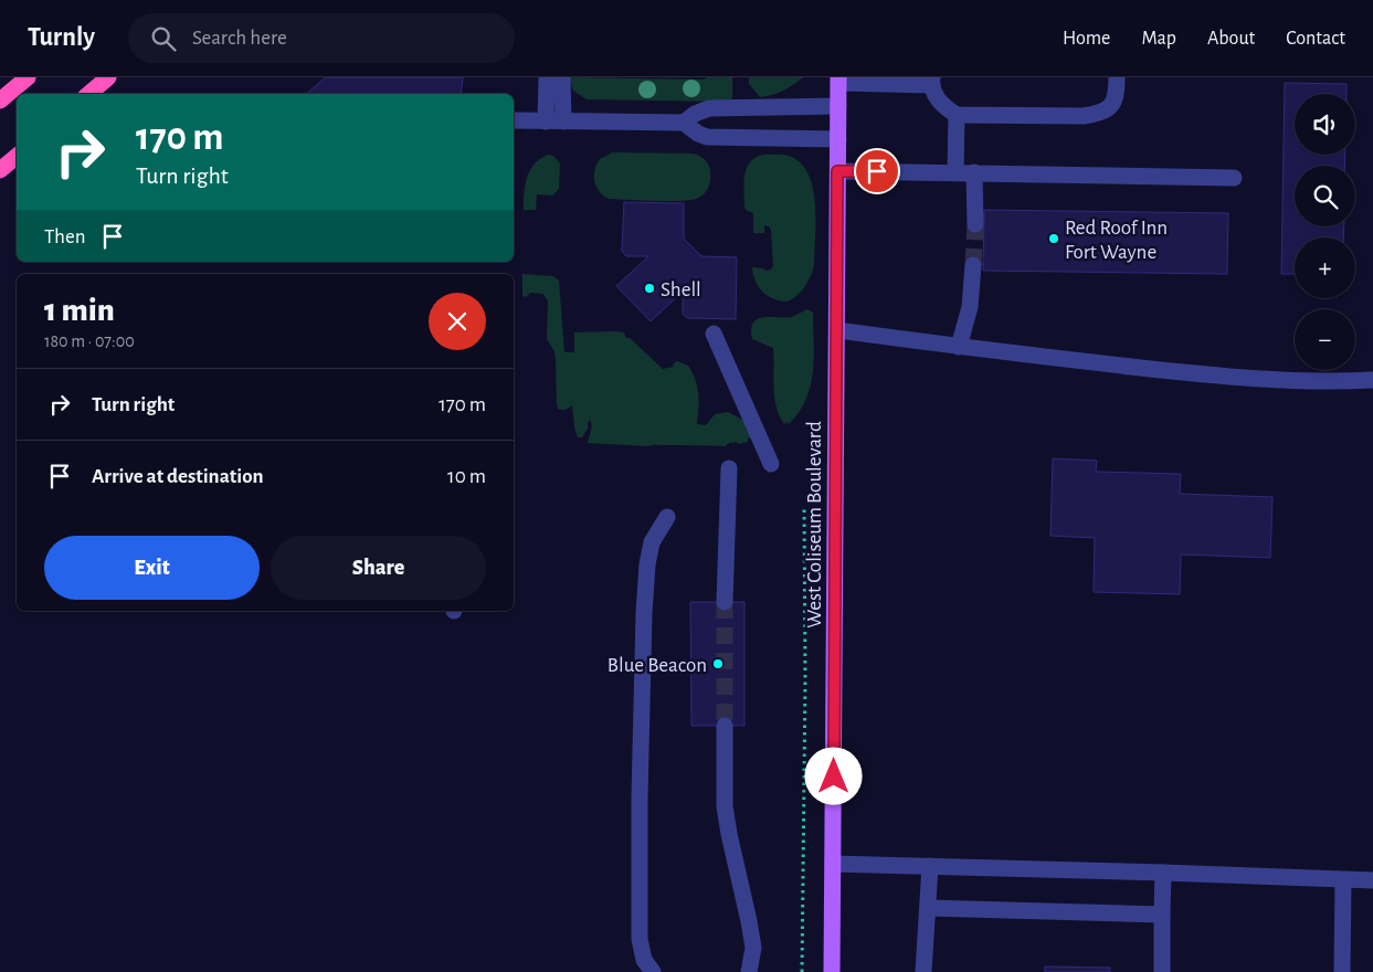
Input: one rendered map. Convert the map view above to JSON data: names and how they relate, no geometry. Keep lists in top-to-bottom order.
{
  "streets": {
    "main road": ["West Coliseum Boulevard"]
  },
  "places": ["Red Roof Inn Fort Wayne", "Shell", "Blue Beacon"],
  "page": {
    "header": "Turnly",
    "search": "Search here",
    "nav": [
      "Home",
      "Map",
      "About",
      "Contact"
    ],
    "map_buttons": ["+", "−"],
    "turn": ["170 m", "Turn right"],
    "then": "Then",
    "heading": ["1 min", "180 m · 07:00"],
    "list": [
      {
        "name": "Turn right",
        "value": "170 m"
      },
      {
        "name": "Arrive at destination",
        "value": "10 m"
      }
    ],
    "buttons": ["Exit", "Share"]
  }
}
